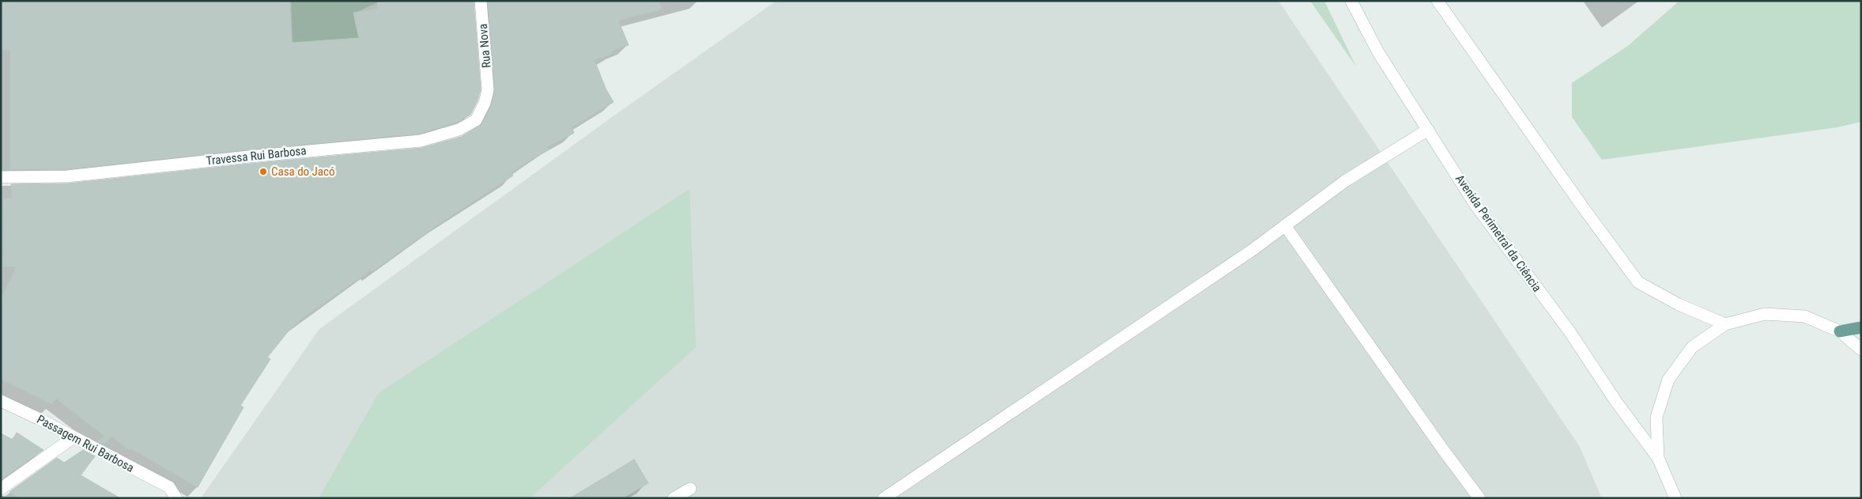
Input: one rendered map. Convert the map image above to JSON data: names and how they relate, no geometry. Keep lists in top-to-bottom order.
{
  "streets": {
    "main road": [
      "Rua Nova",
      "Travessa Rui Barbosa",
      "Avenida Perimetral da Ciência",
      "Passagem Rui Barbosa"
    ]
  },
  "crossings": [
    ["Rua Nova", "Travessa Rui Barbosa"]
  ],
  "places": ["Casa do Jacó"]
}
